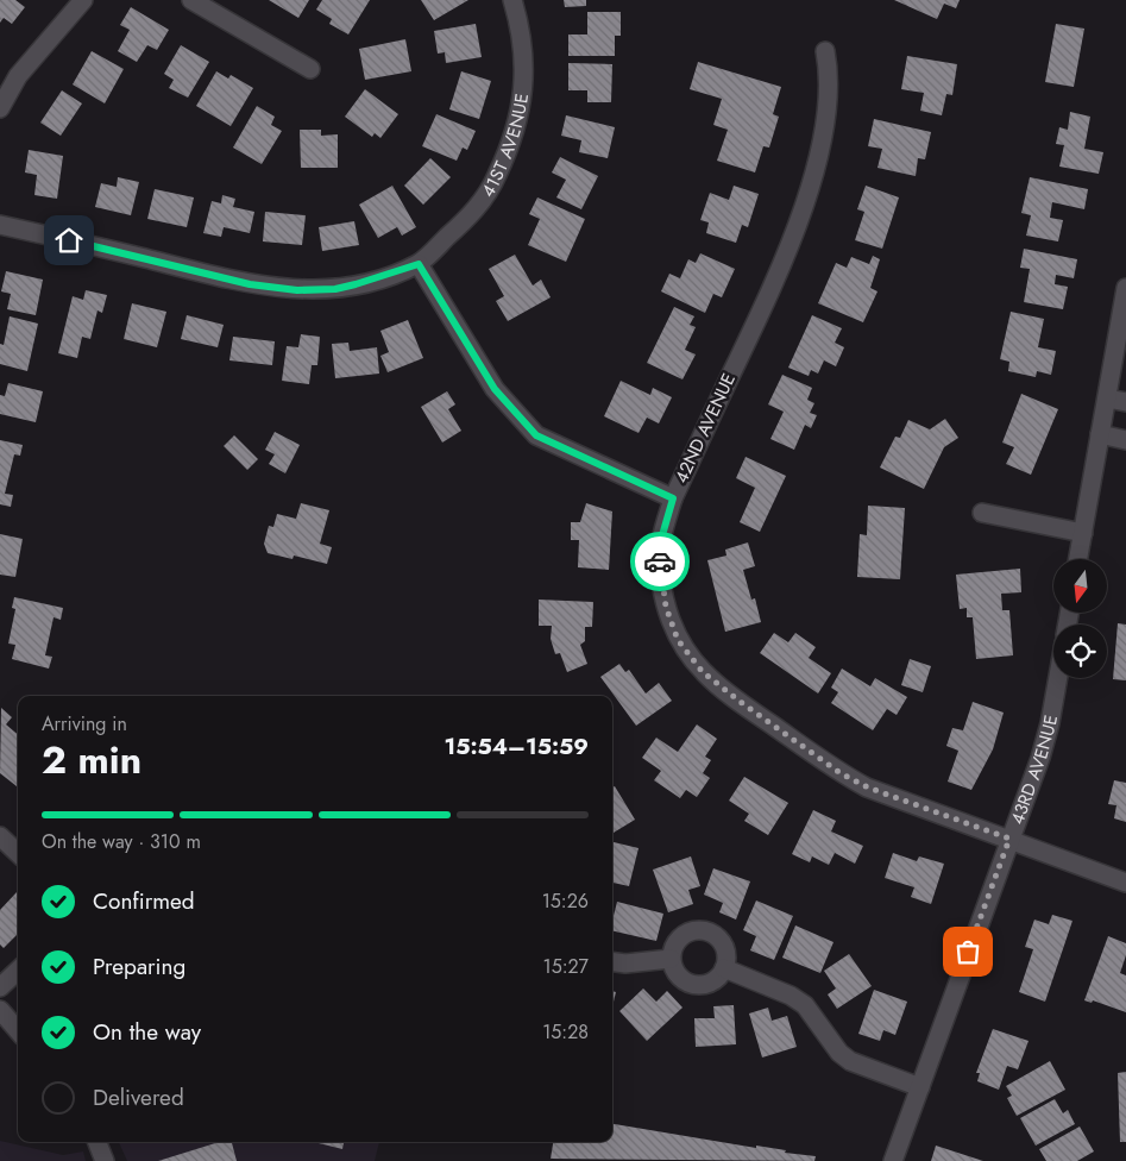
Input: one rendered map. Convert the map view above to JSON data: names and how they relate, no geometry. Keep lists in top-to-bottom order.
{
  "streets": {
    "street": ["41ST AVENUE", "42ND AVENUE", "43RD AVENUE"]
  },
  "crossings": [
    ["42ND AVENUE", "43RD AVENUE"]
  ],
  "north": "bottom",
  "page": {
    "heading": ["2 min", "Arriving in", "15:54–15:59"],
    "bar": "On the way · 310 m",
    "list": [
      ["Confirmed", "15:26"],
      ["Preparing", "15:27"],
      ["On the way", "15:28"],
      "Delivered"
    ]
  }
}
